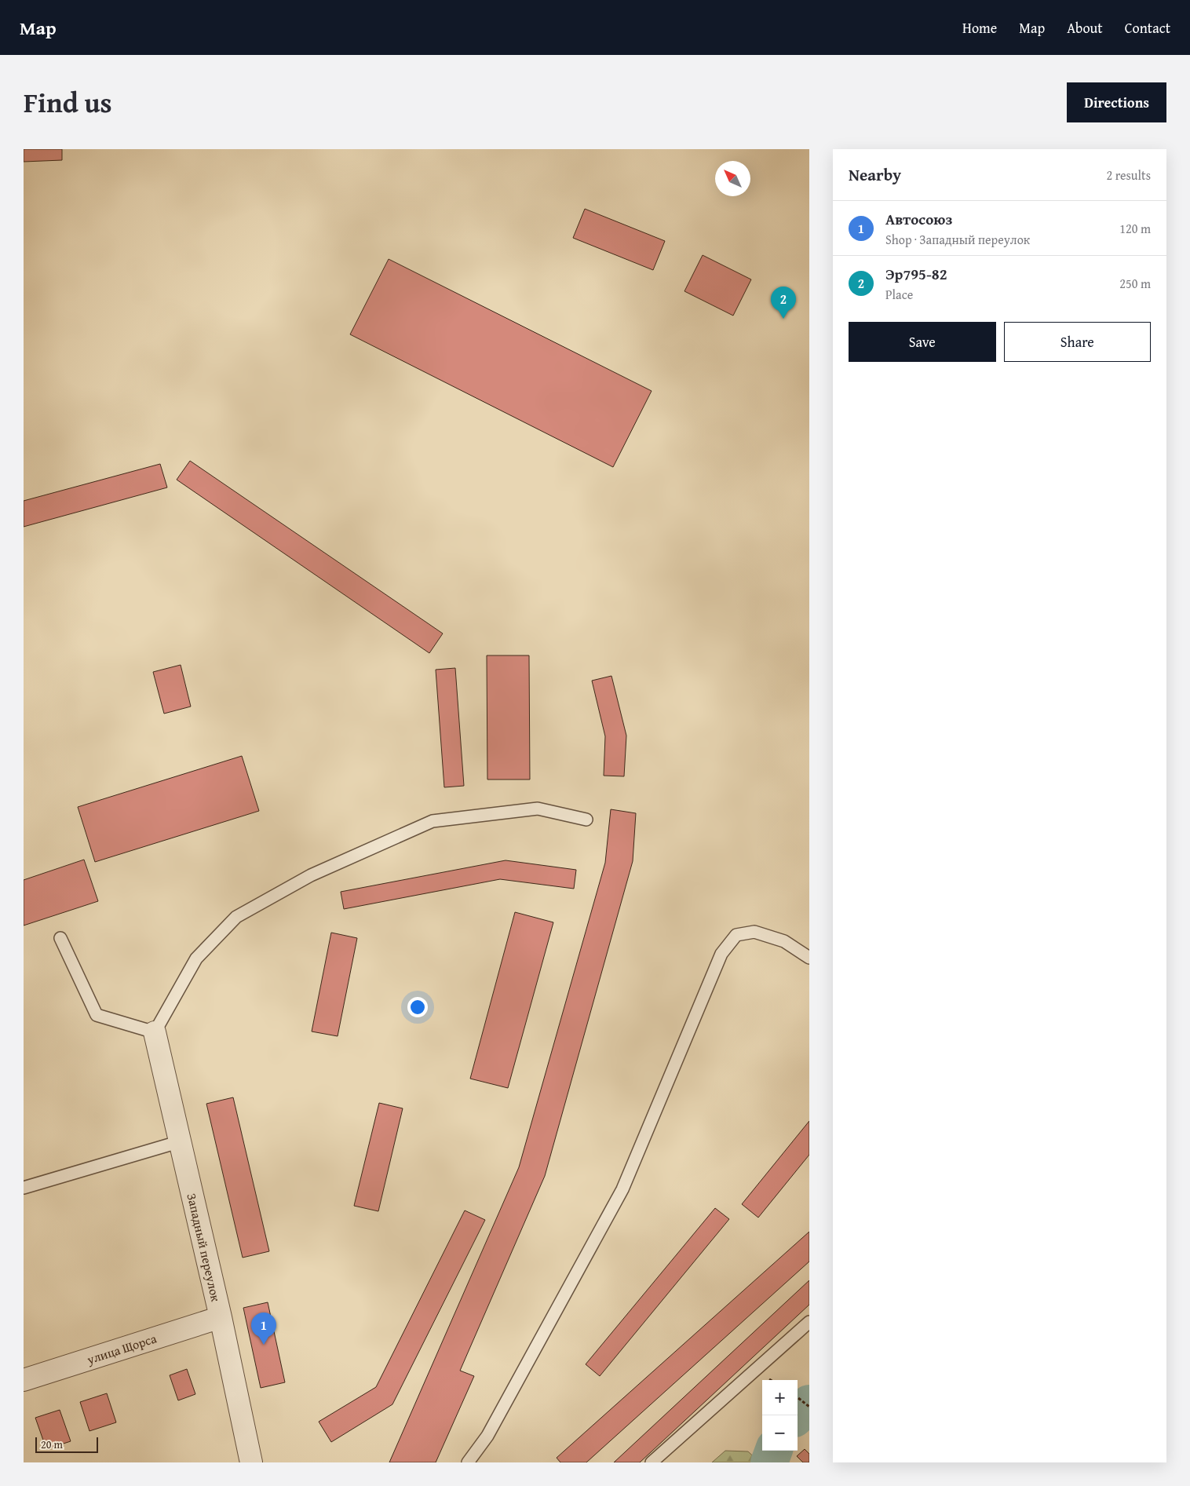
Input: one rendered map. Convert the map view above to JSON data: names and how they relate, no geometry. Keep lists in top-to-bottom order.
{
  "streets": {
    "street": ["Западный переулок", "улица Щорса"]
  },
  "crossings": [
    ["Западный переулок", "улица Щорса"]
  ],
  "scale_bar": "20 m",
  "north": "top left",
  "page": {
    "header": "Map",
    "nav": [
      "Home",
      "Map",
      "About",
      "Contact"
    ],
    "title": "Find us",
    "buttons": [
      "Directions",
      ["Save", "Share"]
    ],
    "heading": ["Nearby", "2 results"],
    "list": [
      {
        "mark": "1",
        "name": "Автосоюз",
        "note": "Shop · Западный переулок",
        "value": "120 m"
      },
      {
        "mark": "2",
        "name": "Эр795-82",
        "note": "Place",
        "value": "250 m"
      }
    ],
    "pins": ["2", "1"],
    "map_buttons": ["+", "−"],
    "scale": "20 m"
  }
}
